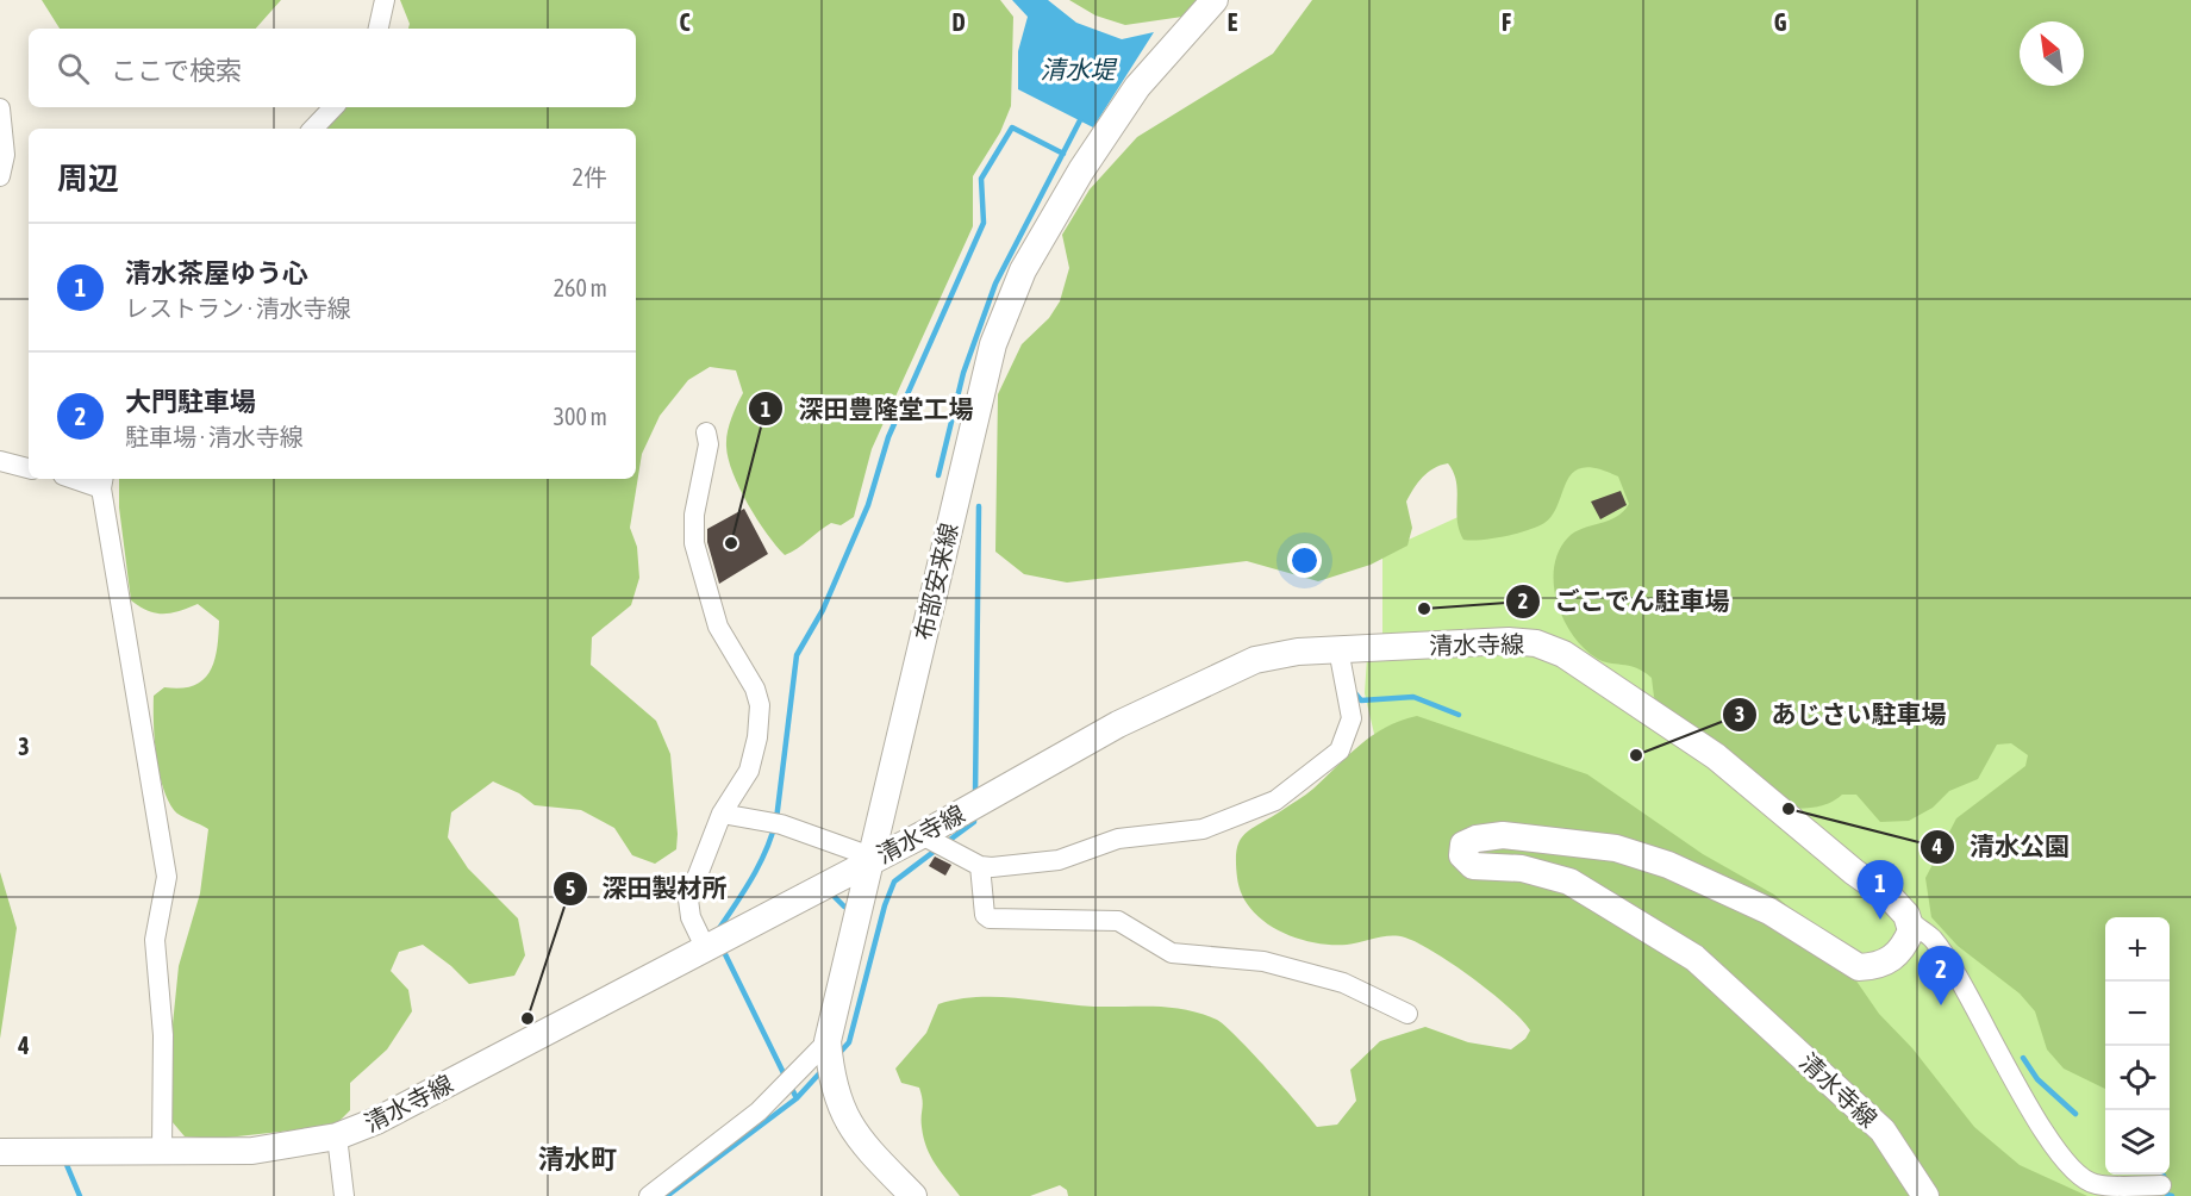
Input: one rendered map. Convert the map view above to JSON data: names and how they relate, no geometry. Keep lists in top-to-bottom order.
{
  "streets": {
    "main road": ["布部安来線", "清水寺線"]
  },
  "crossings": [
    ["布部安来線", "清水寺線"]
  ],
  "districts": ["清水町"],
  "water": ["清水堤"],
  "places": [
    "深田豊隆堂工場",
    "ごこでん駐車場",
    "あじさい駐車場",
    "清水公園",
    "深田製材所"
  ],
  "north": "top left",
  "page": {
    "search": "ここで検索",
    "heading": ["周辺", "2件"],
    "list": [
      {
        "mark": "1",
        "name": "清水茶屋ゆう心",
        "note": "レストラン · 清水寺線",
        "value": "260 m"
      },
      {
        "mark": "2",
        "name": "大門駐車場",
        "note": "駐車場 · 清水寺線",
        "value": "300 m"
      }
    ],
    "pins": ["1", "2"],
    "map_buttons": ["+", "−"]
  },
  "grid": {
    "columns": [
      "C",
      "D",
      "E",
      "F",
      "G"
    ],
    "rows": ["3", "4"]
  }
}
